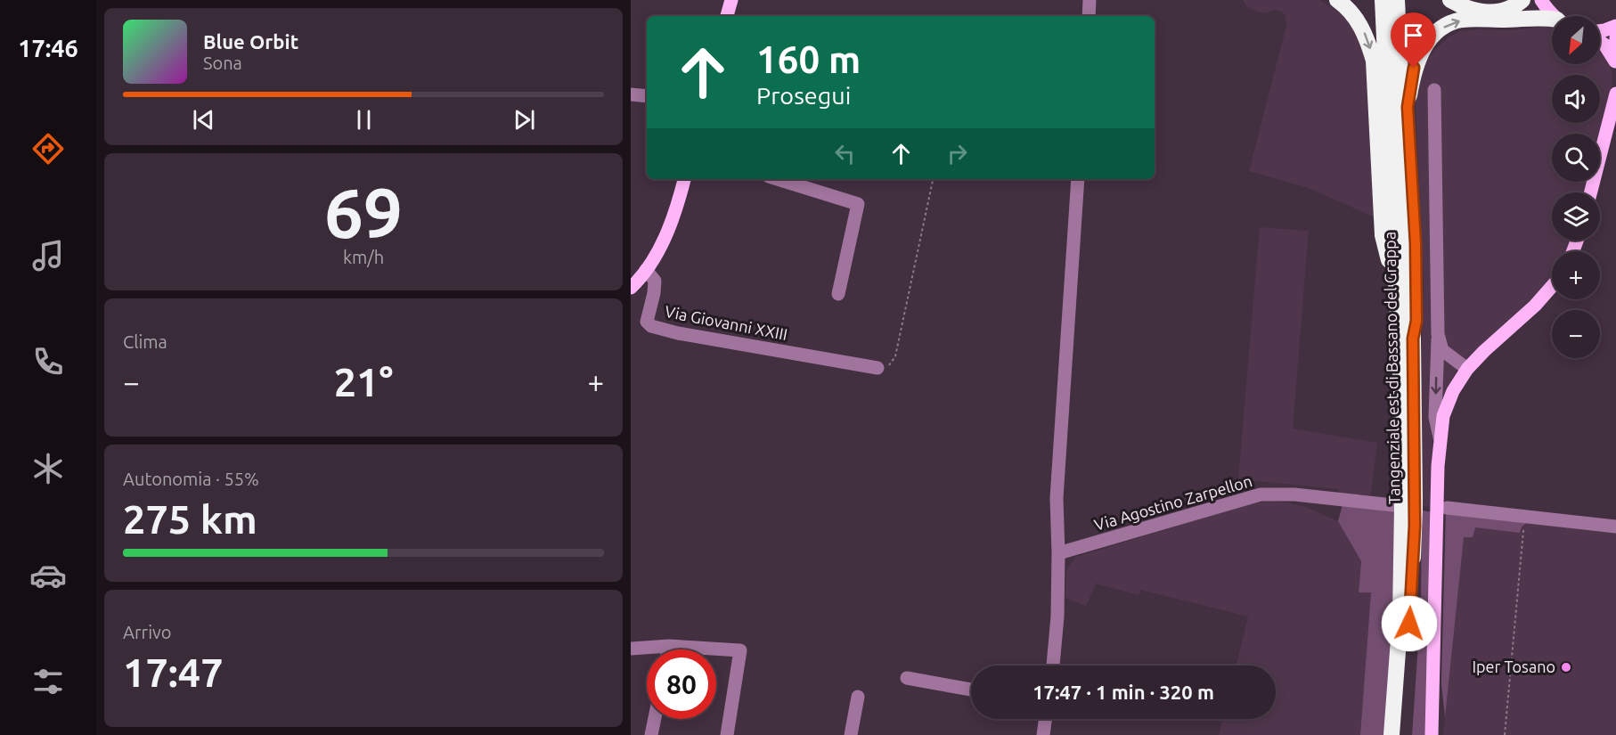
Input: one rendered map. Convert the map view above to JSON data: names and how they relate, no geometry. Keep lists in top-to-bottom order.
{
  "streets": {
    "highway": ["Tangenziale est di Bassano del Grappa"],
    "street": ["Via Giovanni XXIII", "Via Agostino Zarpellon"]
  },
  "crossings": [
    ["Tangenziale est di Bassano del Grappa", "Via Agostino Zarpellon"]
  ],
  "places": ["Iper Tosano"],
  "north": "bottom left",
  "page": {
    "tabs": "17:46",
    "map_buttons": ["+", "−"],
    "turn": ["160 m", "Prosegui"],
    "song": ["Blue Orbit", "Sona"],
    "tile": [
      ["69", "km/h"],
      "Clima",
      ["Autonomia · 55%", "275 km"],
      ["Arrivo", "17:47"]
    ],
    "heat": ["−", "21°", "+"],
    "limit": "80",
    "trip": "17:47 · 1 min · 320 m"
  }
}
